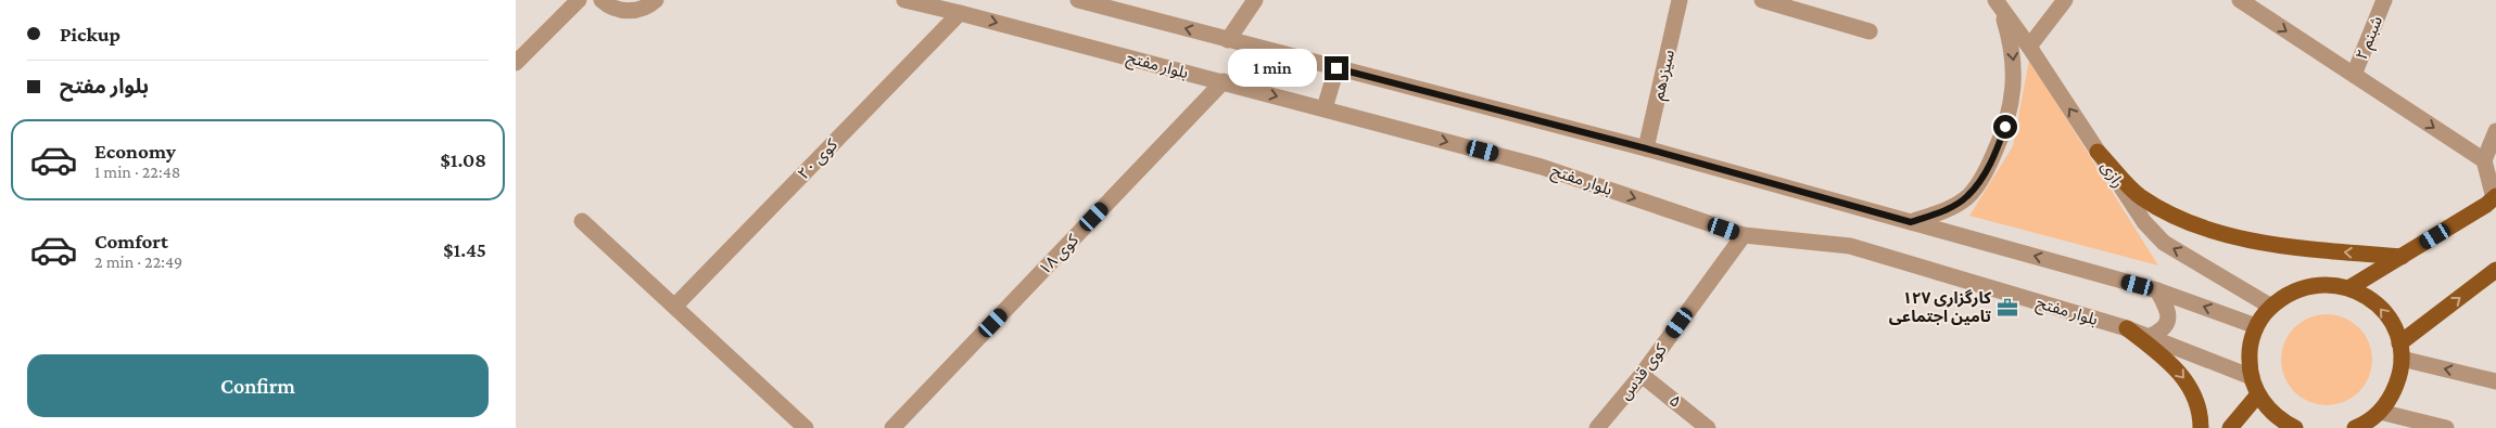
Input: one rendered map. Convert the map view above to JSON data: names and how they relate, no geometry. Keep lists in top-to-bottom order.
{
  "streets": {
    "street": [
      "شبنم ۲",
      "بلوار مفتح",
      "سیزدهم",
      "کوی ۲۰",
      "رازی",
      "کوی ۱۸",
      "کوی قدس",
      "۵"
    ]
  },
  "crossings": [
    ["بلوار مفتح", "کوی ۲۰"],
    ["بلوار مفتح", "کوی ۱۸"],
    ["بلوار مفتح", "کوی قدس"],
    ["کوی قدس", "۵"]
  ],
  "one_way": ["رازی"],
  "places": {
    "office": ["کارگزاری ۱۲۷ تامین اجتماعی"]
  },
  "page": {
    "banner": ["Pickup", "بلوار مفتح"],
    "bubble": "1 min",
    "list": [
      {
        "name": "Economy",
        "note": "1 min · 22:48",
        "value": "$1.08"
      },
      {
        "name": "Comfort",
        "note": "2 min · 22:49",
        "value": "$1.45"
      }
    ],
    "buttons": "Confirm"
  }
}
